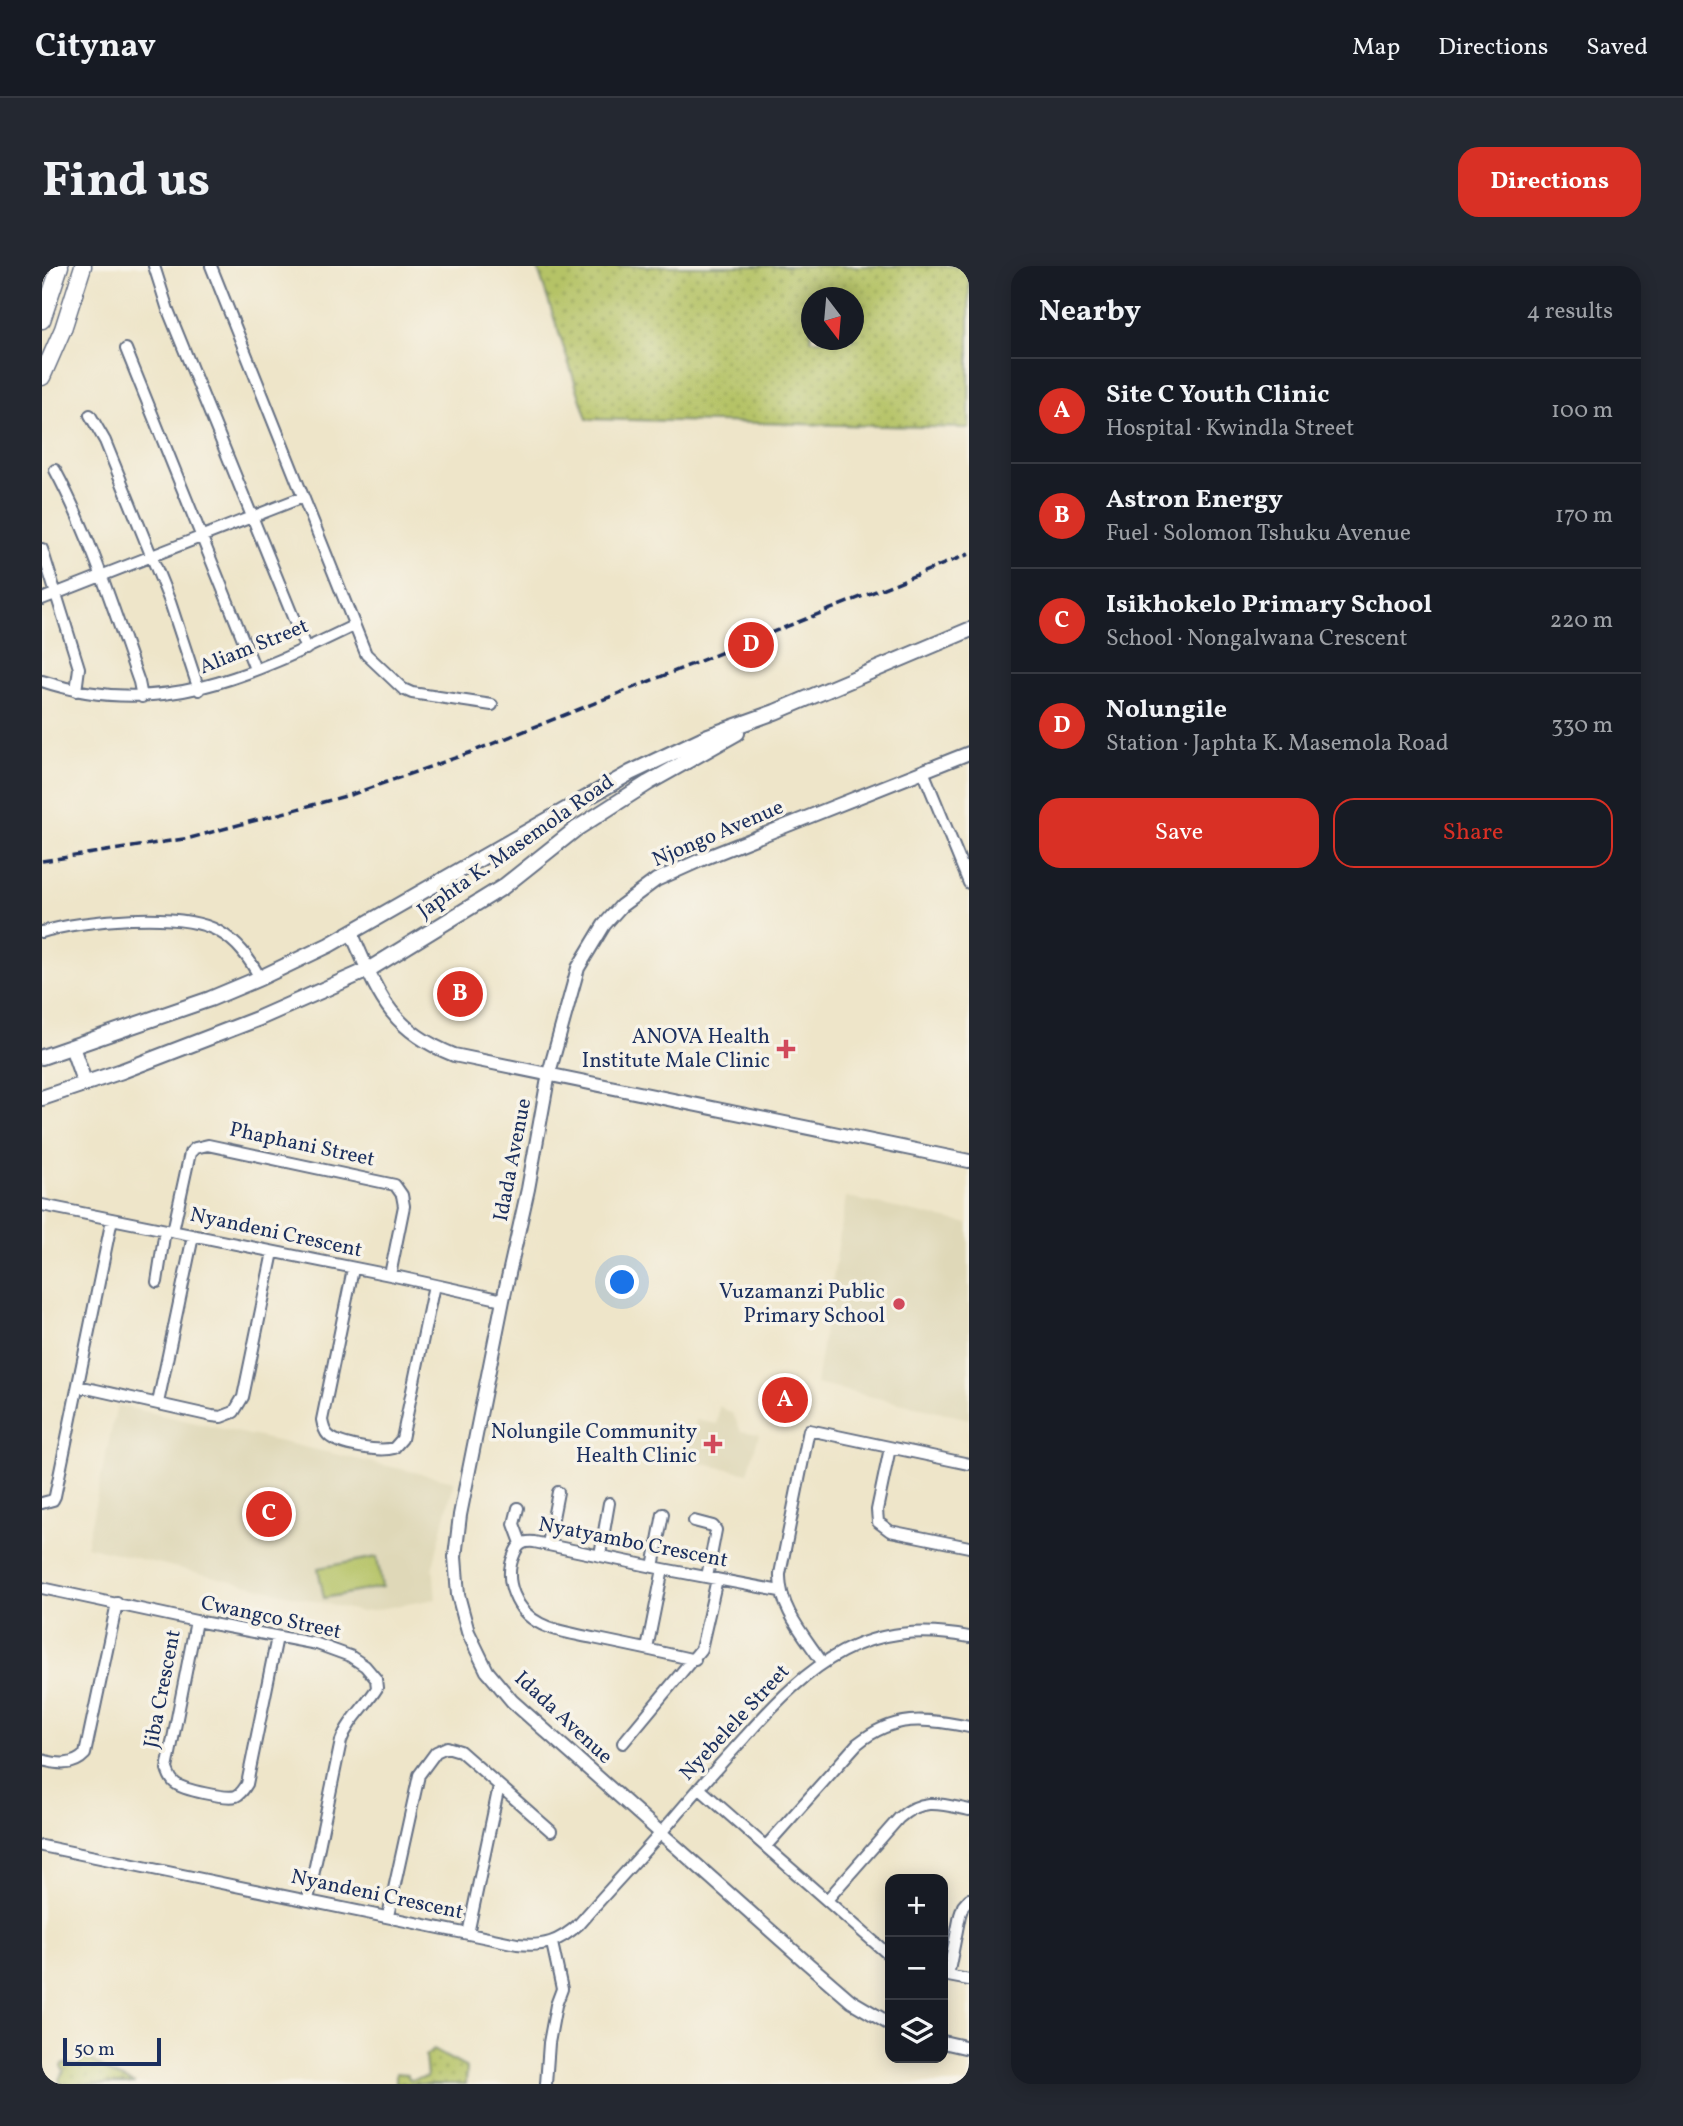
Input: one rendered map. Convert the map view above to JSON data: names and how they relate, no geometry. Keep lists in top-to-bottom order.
{
  "streets": {
    "main road": ["Japhta K. Masemola Road"],
    "street": [
      "Aliam Street",
      "Njongo Avenue",
      "Phaphani Street",
      "Idada Avenue",
      "Nyandeni Crescent",
      "Nyatyambo Crescent",
      "Cwangco Street",
      "Jiba Crescent",
      "Nyebelele Street"
    ]
  },
  "crossings": [
    ["Njongo Avenue", "Idada Avenue"],
    ["Phaphani Street", "Nyandeni Crescent"],
    ["Idada Avenue", "Nyandeni Crescent"],
    ["Idada Avenue", "Nyebelele Street"],
    ["Nyandeni Crescent", "Cwangco Street"],
    ["Cwangco Street", "Jiba Crescent"]
  ],
  "places": {
    "health": ["ANOVA Health Institute Male Clinic", "Nolungile Community Health Clinic"],
    "other": ["Vuzamanzi Public Primary School"]
  },
  "scale_bar": "50 m",
  "north": "bottom",
  "page": {
    "header": "Citynav",
    "nav": ["Map", "Directions", "Saved"],
    "buttons": [
      "Directions",
      ["Save", "Share"]
    ],
    "title": "Find us",
    "heading": ["Nearby", "4 results"],
    "list": [
      {
        "mark": "A",
        "name": "Site C Youth Clinic",
        "note": "Hospital · Kwindla Street",
        "value": "100 m"
      },
      {
        "mark": "B",
        "name": "Astron Energy",
        "note": "Fuel · Solomon Tshuku Avenue",
        "value": "170 m"
      },
      {
        "mark": "C",
        "name": "Isikhokelo Primary School",
        "note": "School · Nongalwana Crescent",
        "value": "220 m"
      },
      {
        "mark": "D",
        "name": "Nolungile",
        "note": "Station · Japhta K. Masemola Road",
        "value": "330 m"
      }
    ],
    "pins": [
      "D",
      "B",
      "A",
      "C"
    ],
    "map_buttons": ["+", "−"],
    "scale": "50 m"
  }
}
